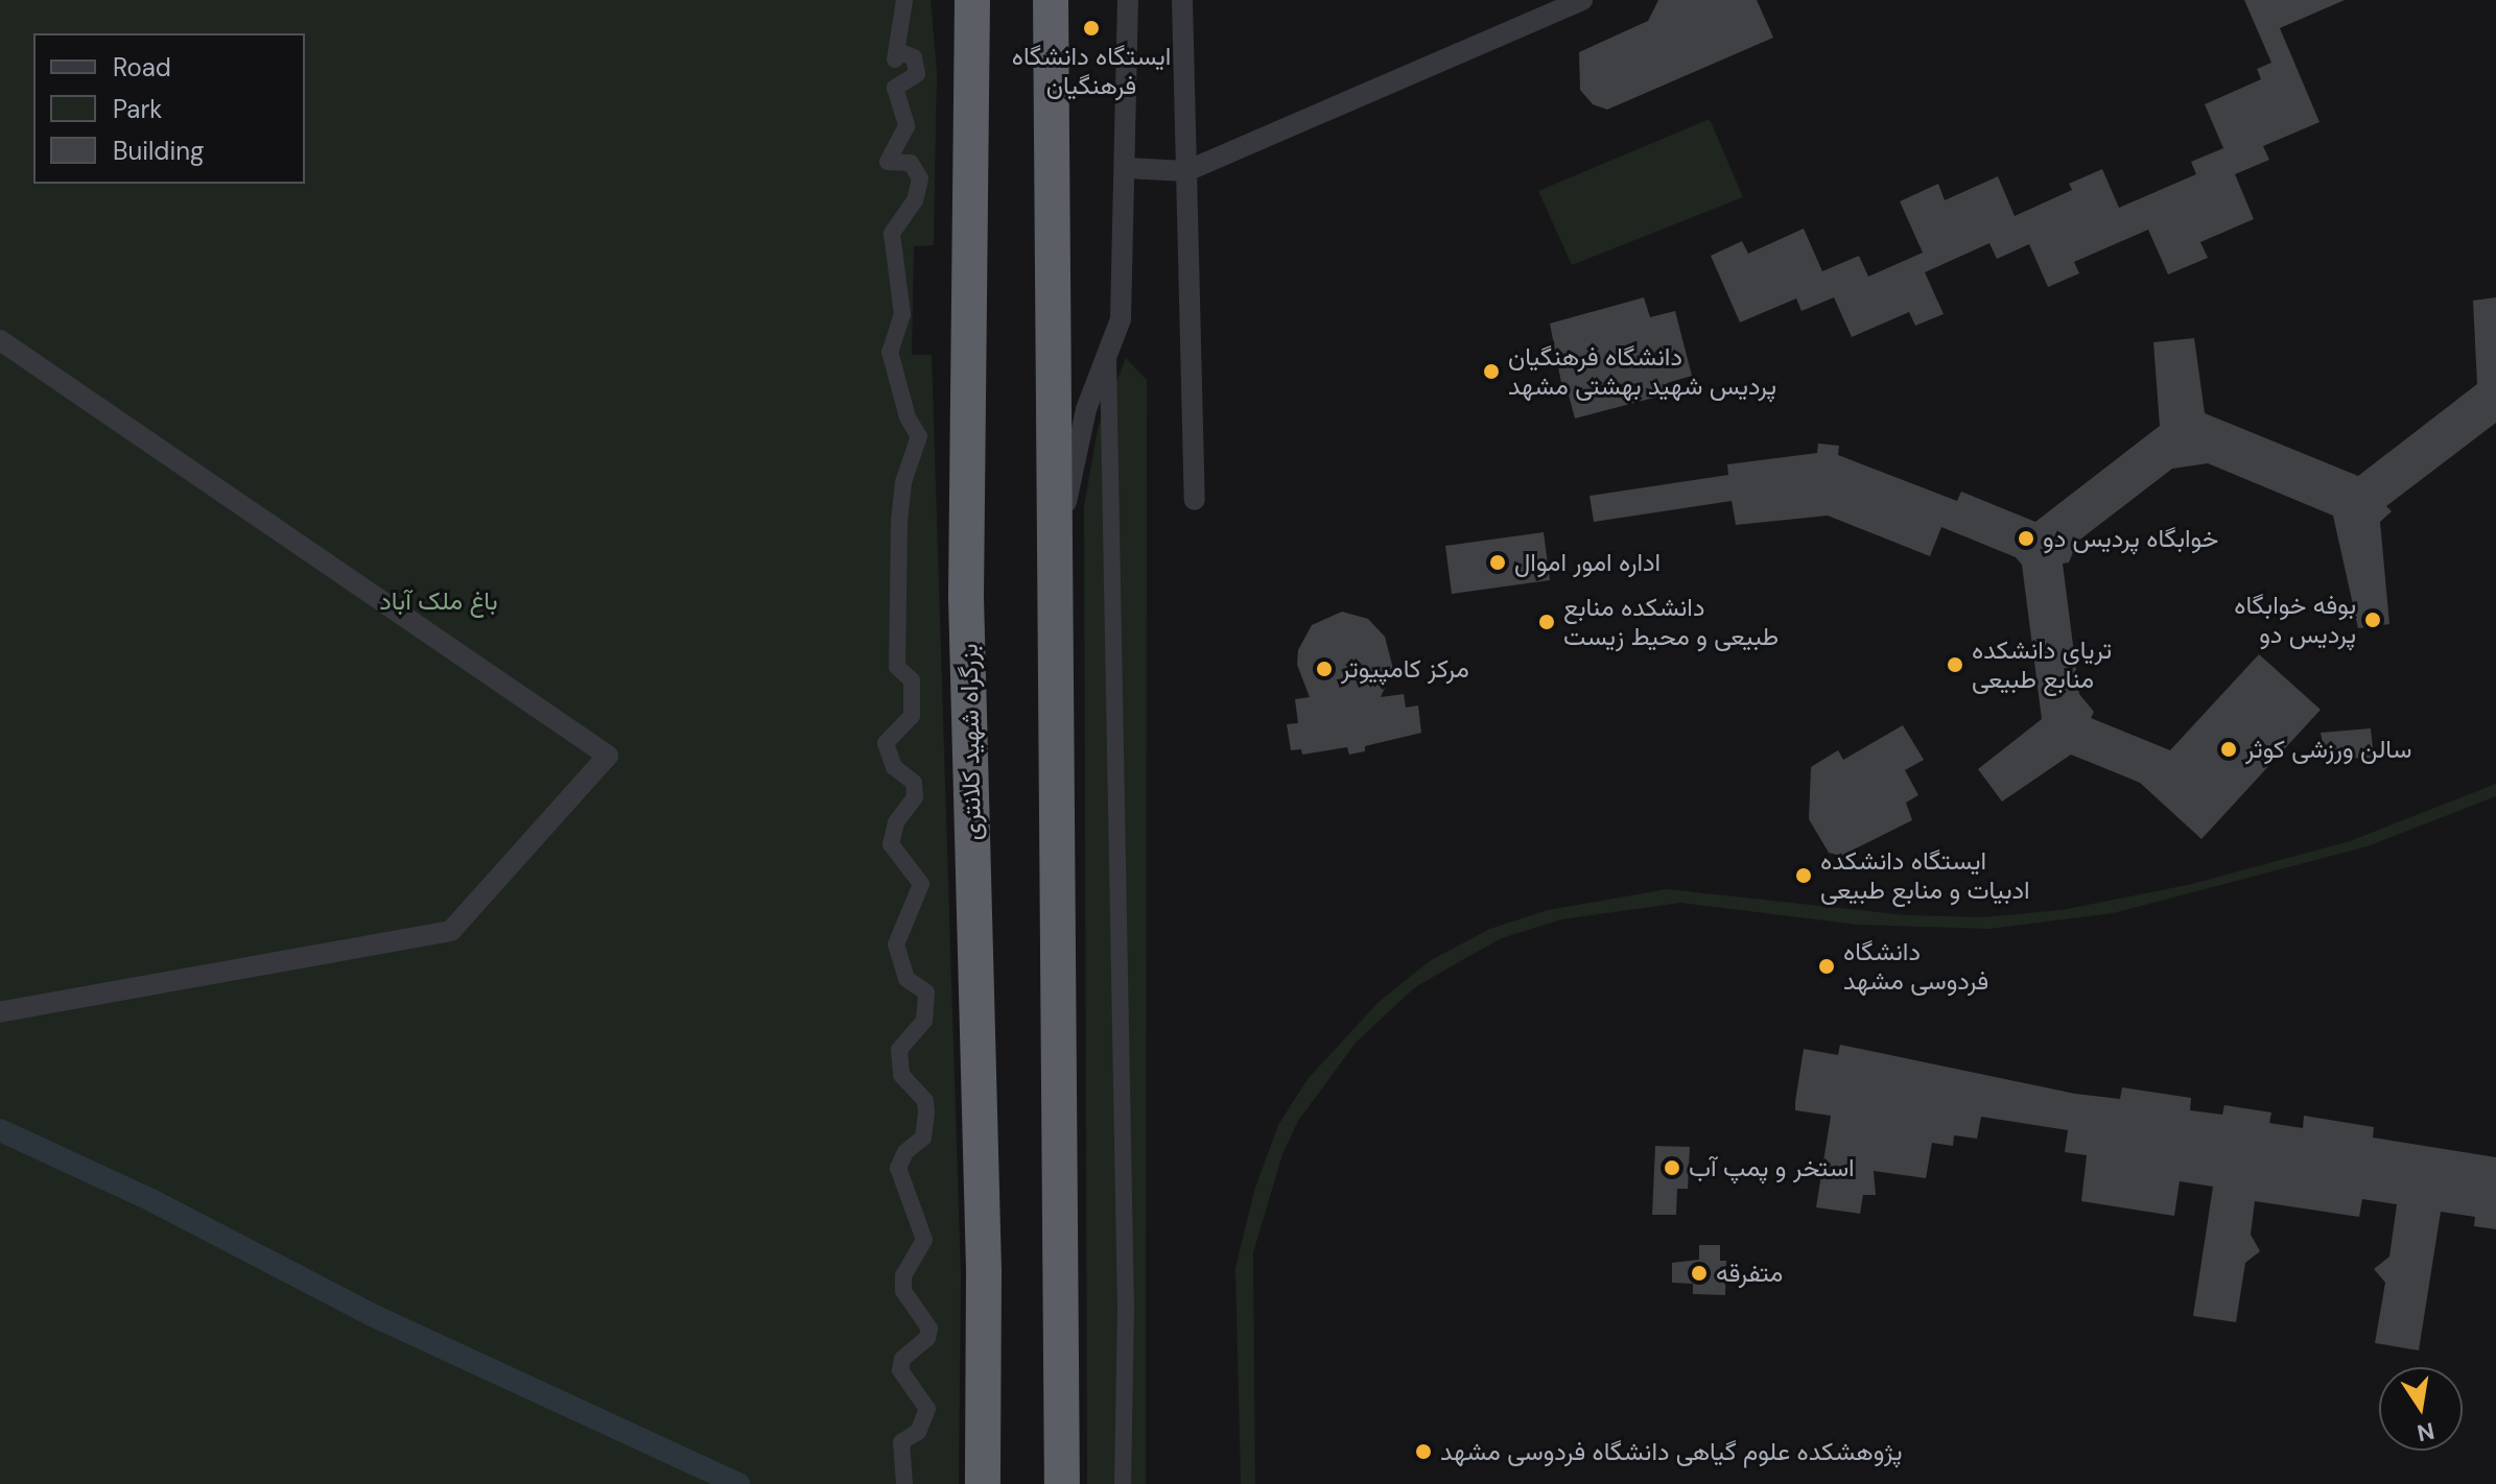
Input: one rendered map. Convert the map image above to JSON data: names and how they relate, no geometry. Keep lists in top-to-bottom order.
{
  "streets": {
    "highway": ["بزرگراه شهید کلانتری"]
  },
  "parks": ["باغ ملک آباد"],
  "places": [
    "ایستگاه دانشگاه فرهنگیان",
    "دانشگاه فرهنگیان پردیس شهید بهشتی مشهد",
    "خوابگاه پردیس دو",
    "اداره امور اموال",
    "بوفه خوابگاه پردیس دو",
    "دانشکده منابع طبیعی و محیط زیست",
    "تریای دانشکده منابع طبیعی",
    "مرکز کامپیوتر",
    "سالن ورزشی کوثر",
    "ایستگاه دانشکده ادبیات و منابع طبیعی",
    "دانشگاه فردوسی مشهد",
    "استخر و پمپ آب",
    "متفرقه",
    "پژوهشکده علوم گیاهی دانشگاه فردوسی مشهد"
  ],
  "legend": ["Road", "Park", "Building"],
  "north": "bottom"
}
